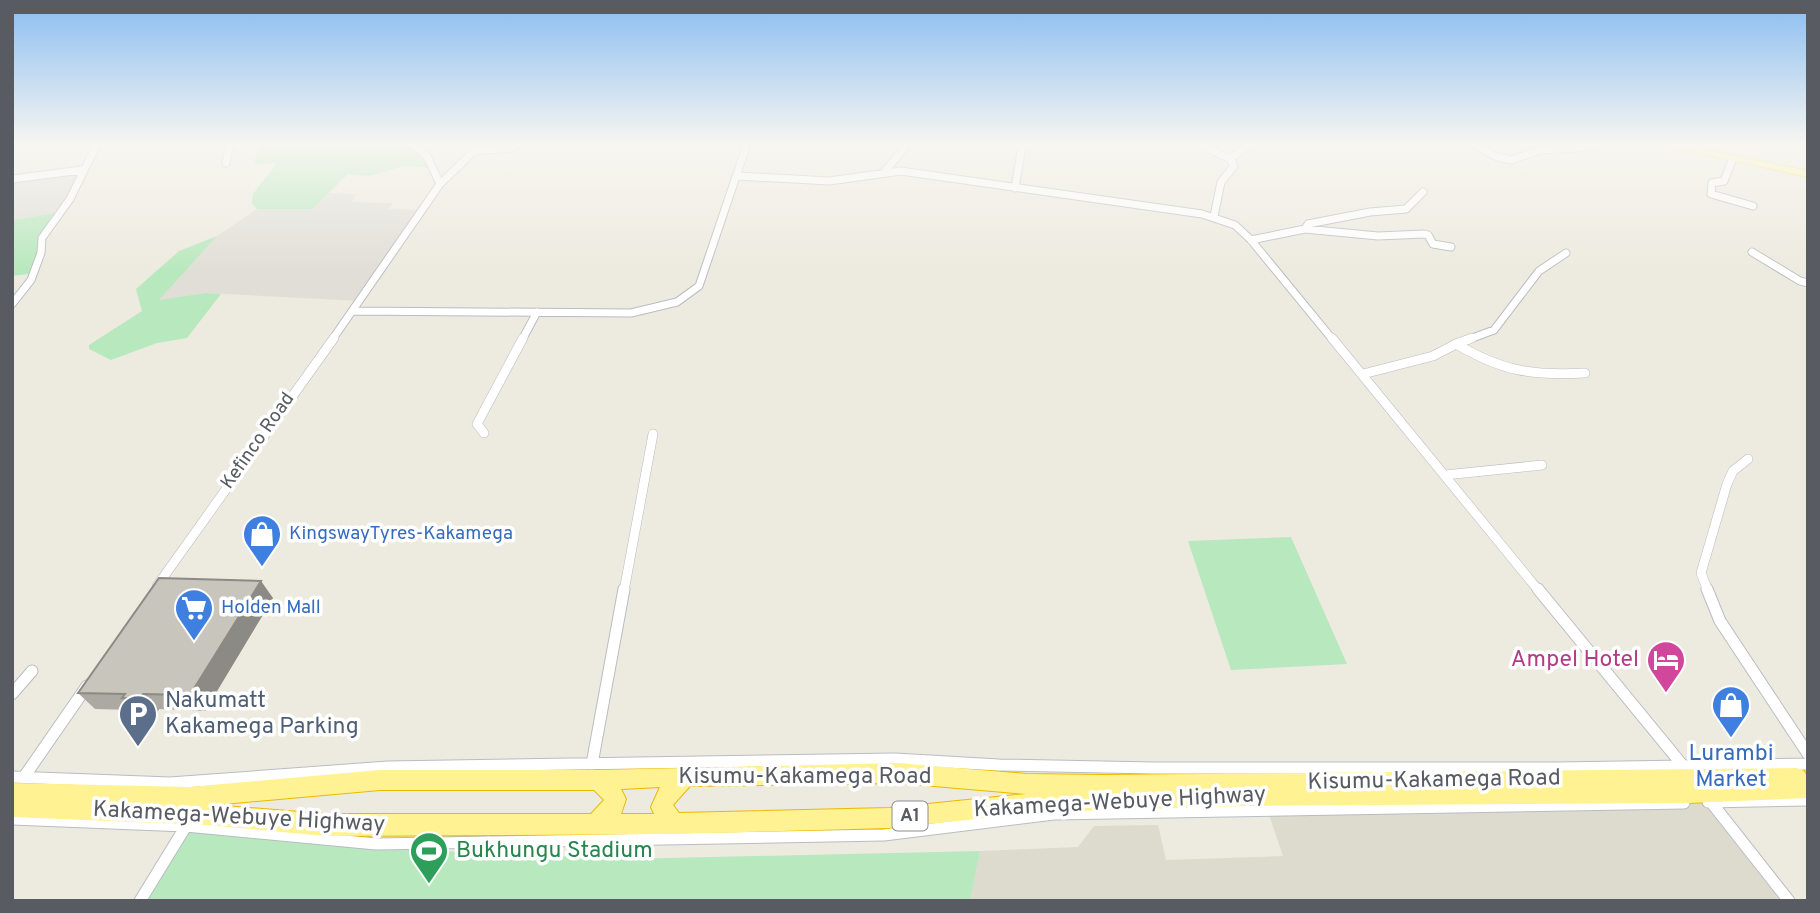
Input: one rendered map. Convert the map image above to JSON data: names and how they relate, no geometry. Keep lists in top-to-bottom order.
{
  "streets": {
    "highway": ["Kisumu-Kakamega Road", "Kakamega-Webuye Highway", "A1"],
    "street": ["Kefinco Road"]
  },
  "places": {
    "shop": ["KingswayTyres-Kakamega", "Lurambi Market"],
    "supermarket": ["Holden Mall"],
    "hotel": ["Ampel Hotel"],
    "parking": ["Nakumatt Kakamega Parking"],
    "sports": ["Bukhungu Stadium"]
  }
}
